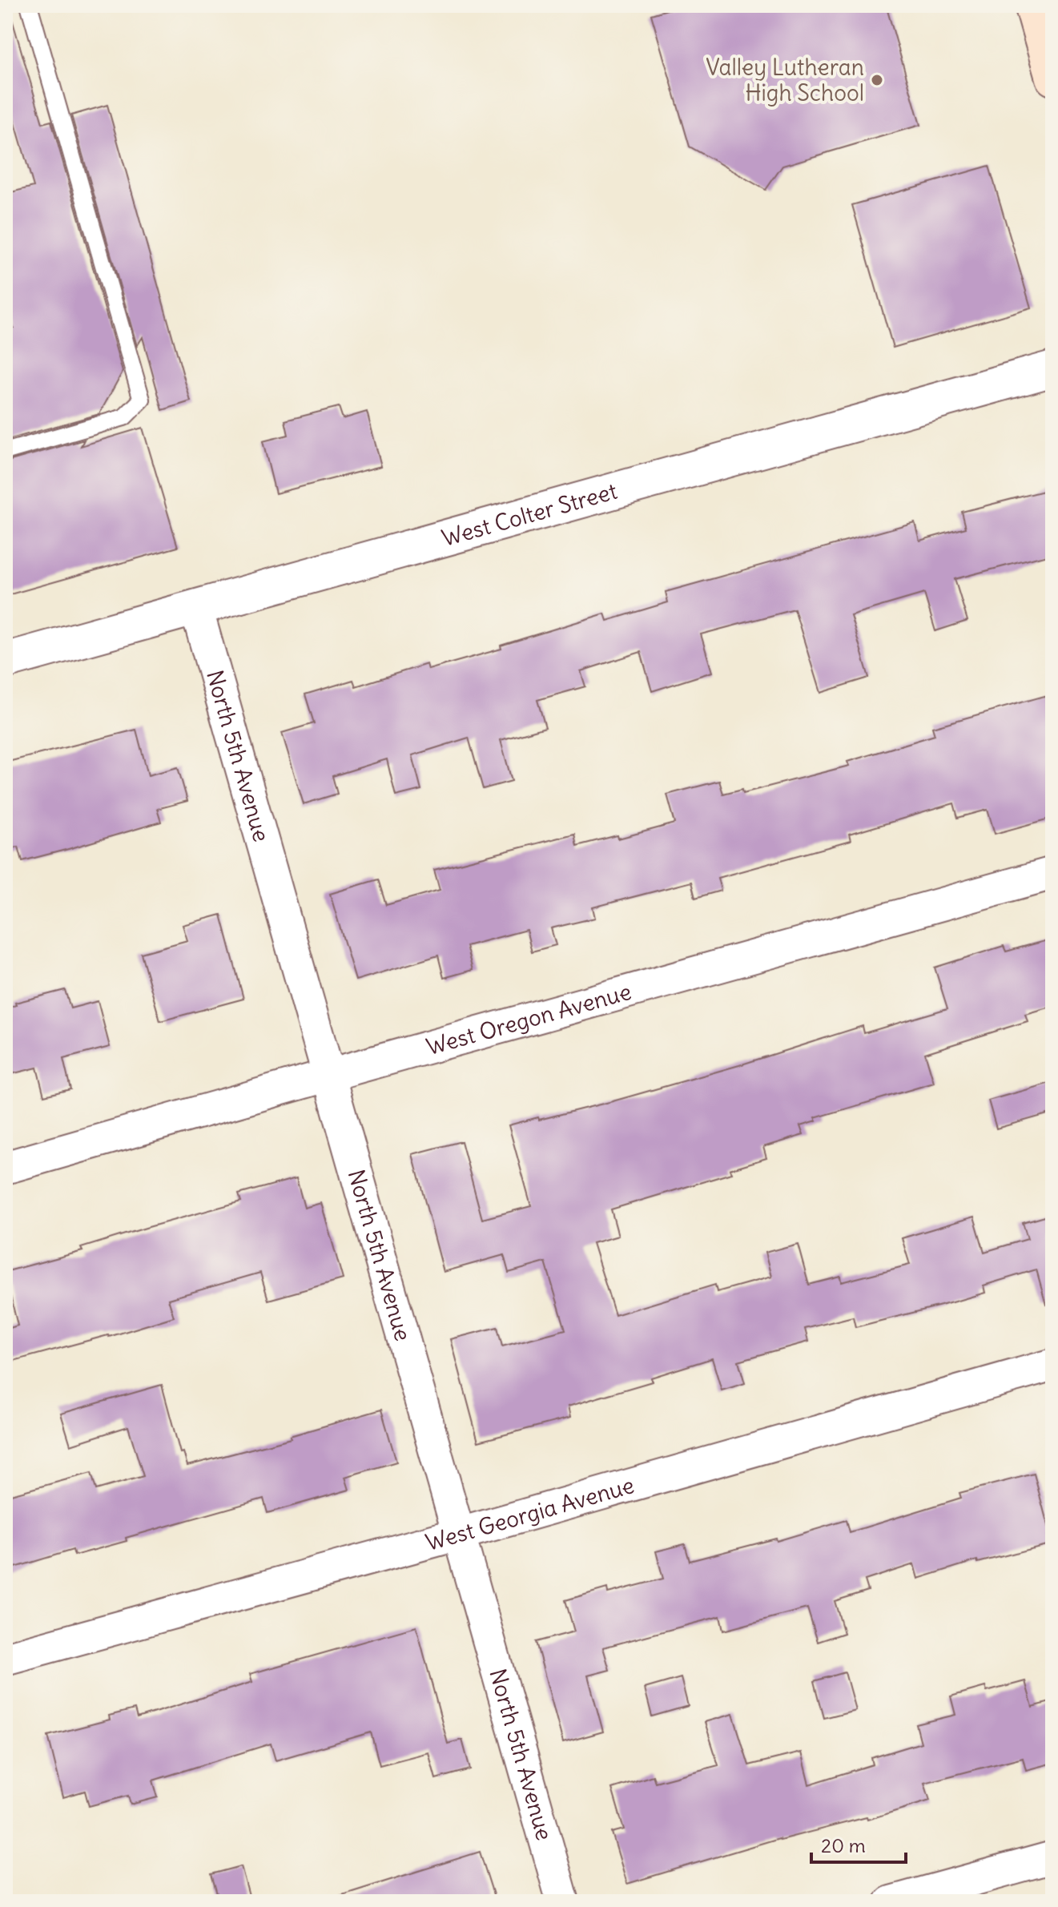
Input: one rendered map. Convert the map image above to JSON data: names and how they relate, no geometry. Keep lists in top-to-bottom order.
{
  "streets": {
    "street": [
      "West Colter Street",
      "North 5th Avenue",
      "West Oregon Avenue",
      "West Georgia Avenue"
    ]
  },
  "crossings": [
    ["West Colter Street", "North 5th Avenue"],
    ["North 5th Avenue", "West Oregon Avenue"],
    ["North 5th Avenue", "West Georgia Avenue"]
  ],
  "places": ["Valley Lutheran High School"],
  "scale_bar": "20 m"
}
